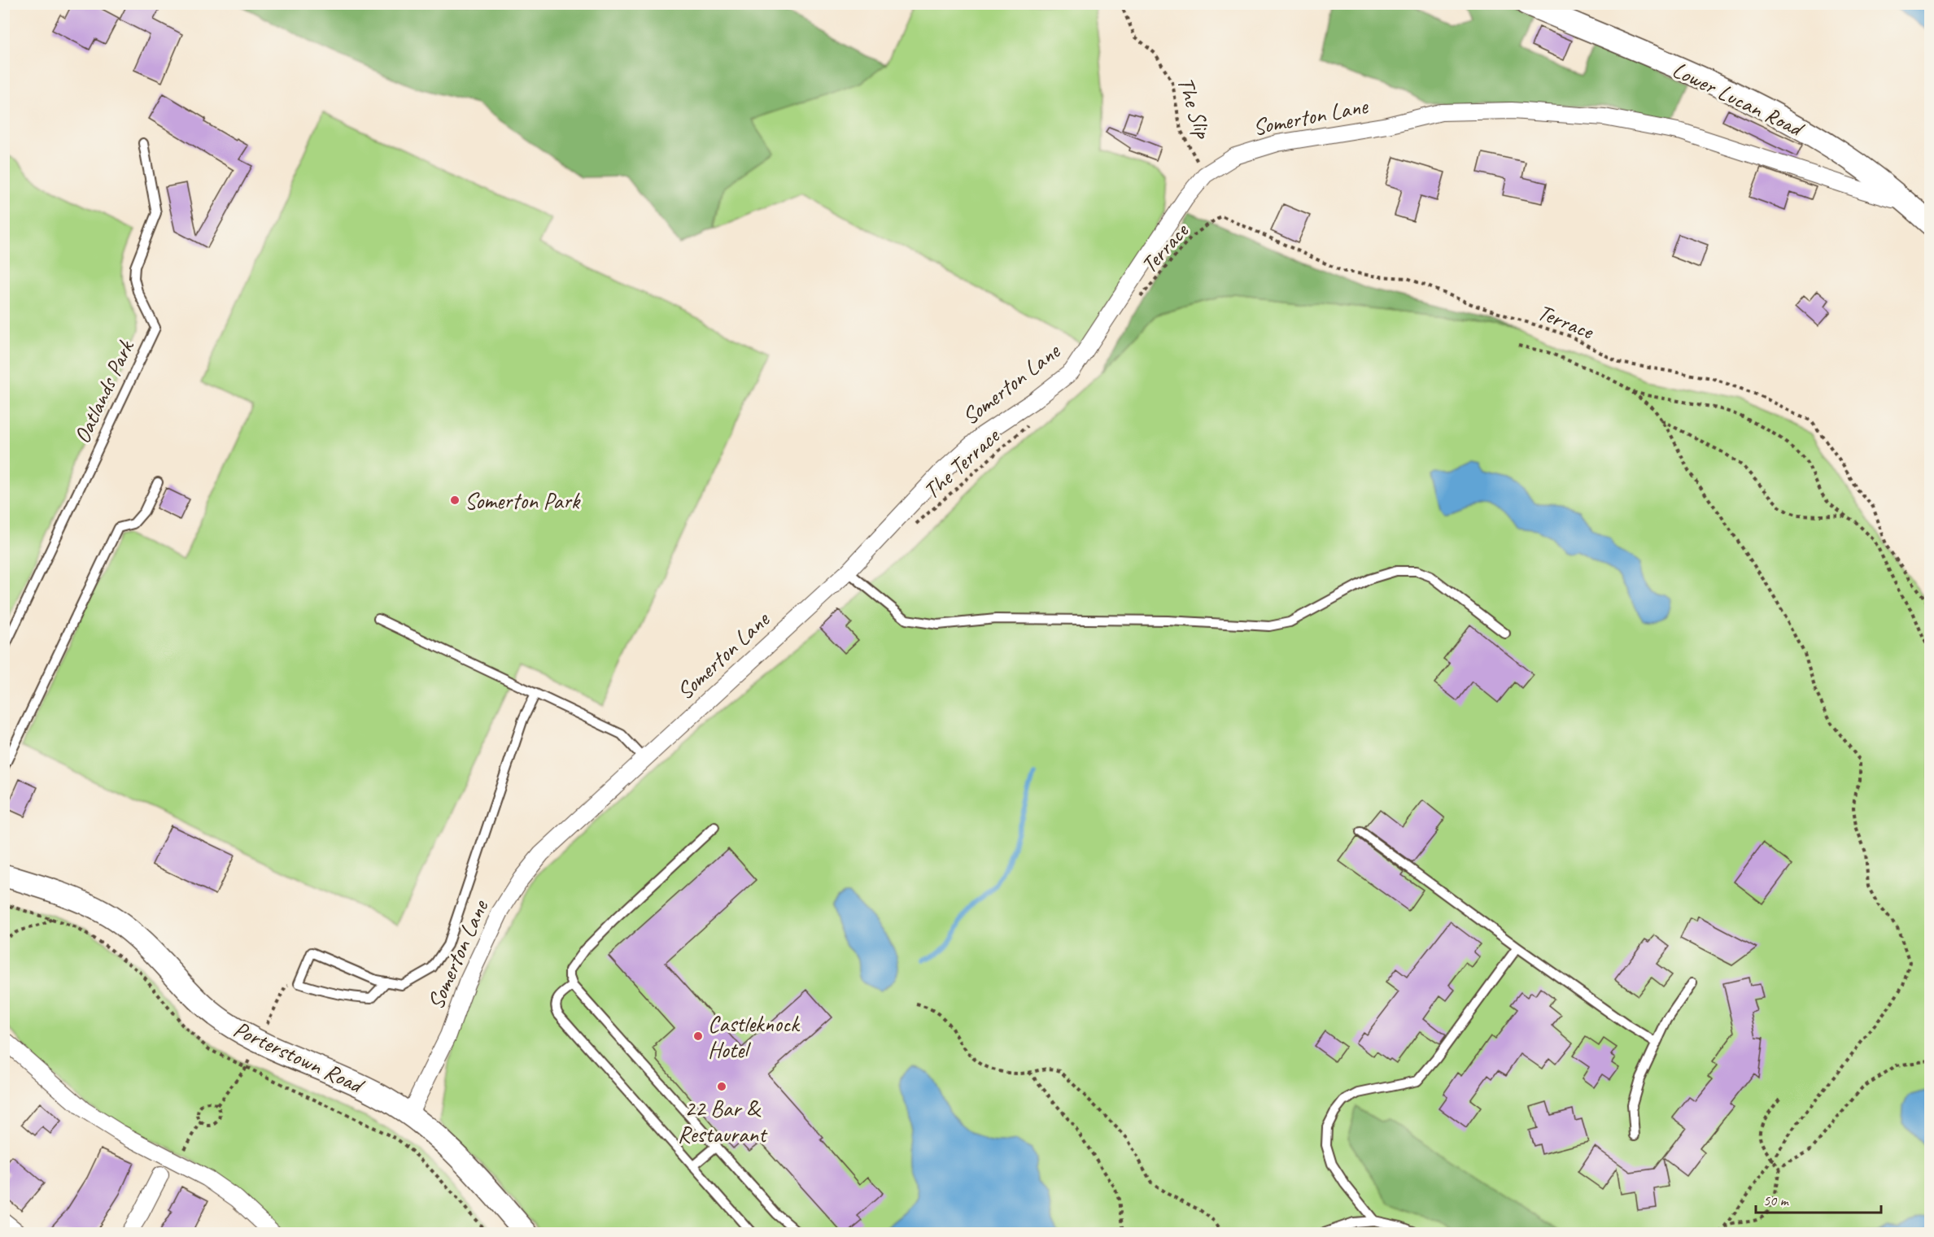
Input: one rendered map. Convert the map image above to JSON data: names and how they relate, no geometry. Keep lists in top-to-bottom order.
{
  "streets": {
    "street": ["Lower Lucan Road", "Somerton Lane", "Porterstown Road"],
    "lane": ["Oatlands Park"],
    "path": ["The Slip", "Terrace", "The Terrace"]
  },
  "crossings": [
    ["Lower Lucan Road", "Somerton Lane"],
    ["The Slip", "Somerton Lane"],
    ["Somerton Lane", "Porterstown Road"]
  ],
  "places": ["Somerton Park", "Castleknock Hotel", "22 Bar & Restaurant"],
  "scale_bar": "50 m"
}
